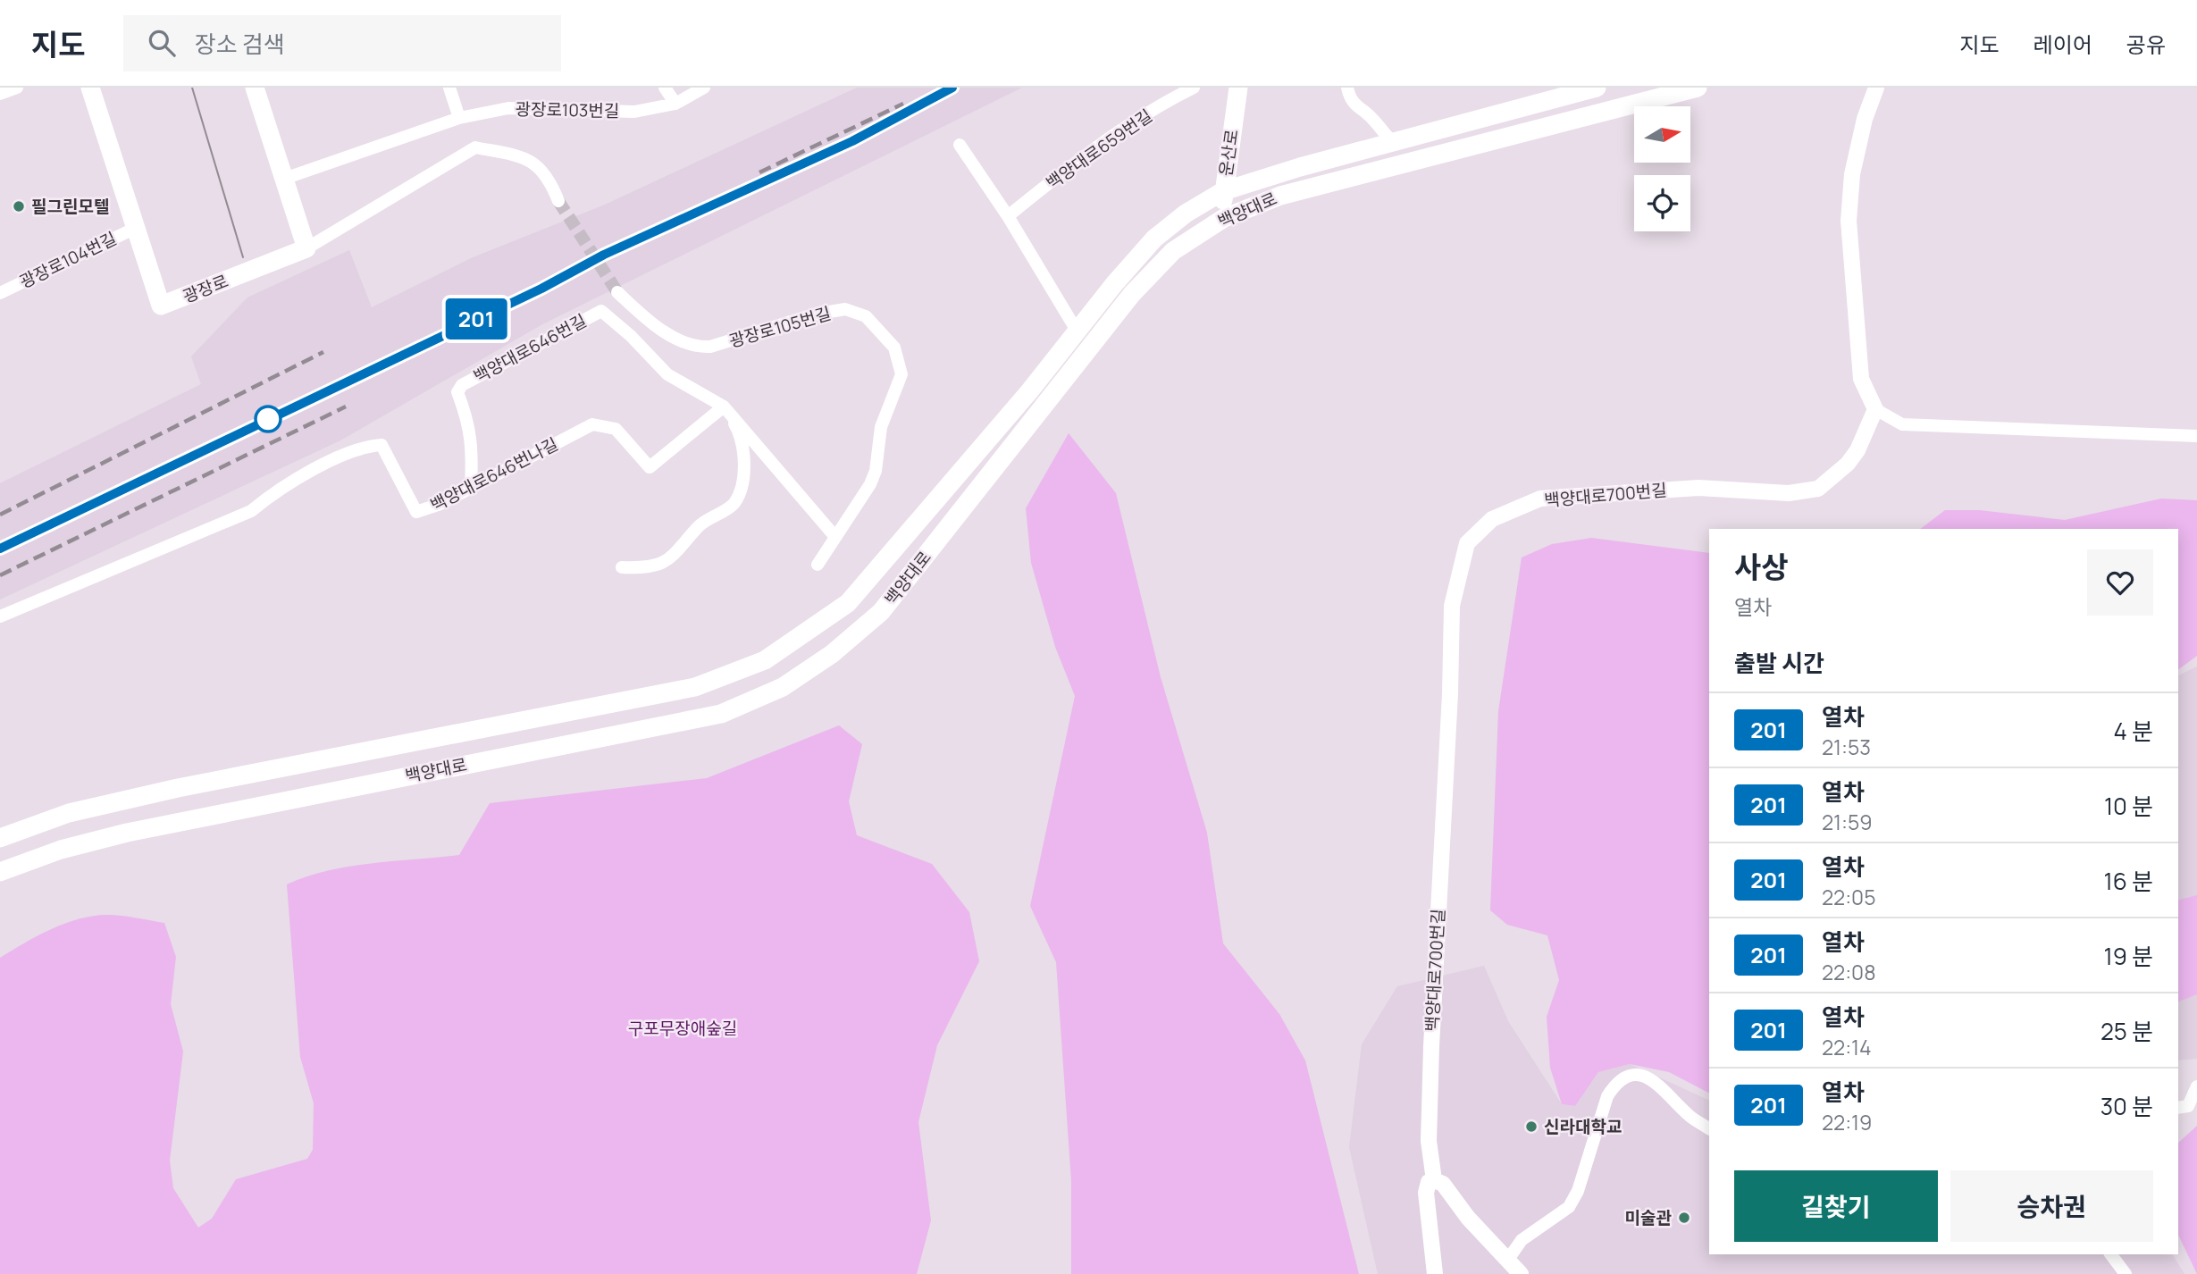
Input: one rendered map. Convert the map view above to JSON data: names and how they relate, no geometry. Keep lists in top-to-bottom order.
{
  "streets": {
    "main road": ["운산로", "백양대로", "광장로"],
    "street": [
      "광장로103번길",
      "백양대로659번길",
      "광장로104번길",
      "광장로105번길",
      "백양대로646번길",
      "백양대로646번나길",
      "백양대로700번길"
    ]
  },
  "crossings": [
    ["운산로", "백양대로"],
    ["광장로104번길", "광장로"],
    ["광장로105번길", "백양대로646번길"],
    ["백양대로646번길", "백양대로646번나길"]
  ],
  "parks": ["구포무장애숲길"],
  "places": ["필그린모텔", "신라대학교", "미술관"],
  "north": "right",
  "page": {
    "header": "지도",
    "search": "장소 검색",
    "nav": ["지도", "레이어", "공유"],
    "on_map": "201",
    "heading": [
      ["사상", "열차"],
      "출발 시간"
    ],
    "list": [
      {
        "mark": "201",
        "name": "열차",
        "note": "21:53",
        "value": "4 분"
      },
      {
        "mark": "201",
        "name": "열차",
        "note": "21:59",
        "value": "10 분"
      },
      {
        "mark": "201",
        "name": "열차",
        "note": "22:05",
        "value": "16 분"
      },
      {
        "mark": "201",
        "name": "열차",
        "note": "22:08",
        "value": "19 분"
      },
      {
        "mark": "201",
        "name": "열차",
        "note": "22:14",
        "value": "25 분"
      },
      {
        "mark": "201",
        "name": "열차",
        "note": "22:19",
        "value": "30 분"
      }
    ],
    "buttons": ["길찾기", "승차권"]
  }
}
